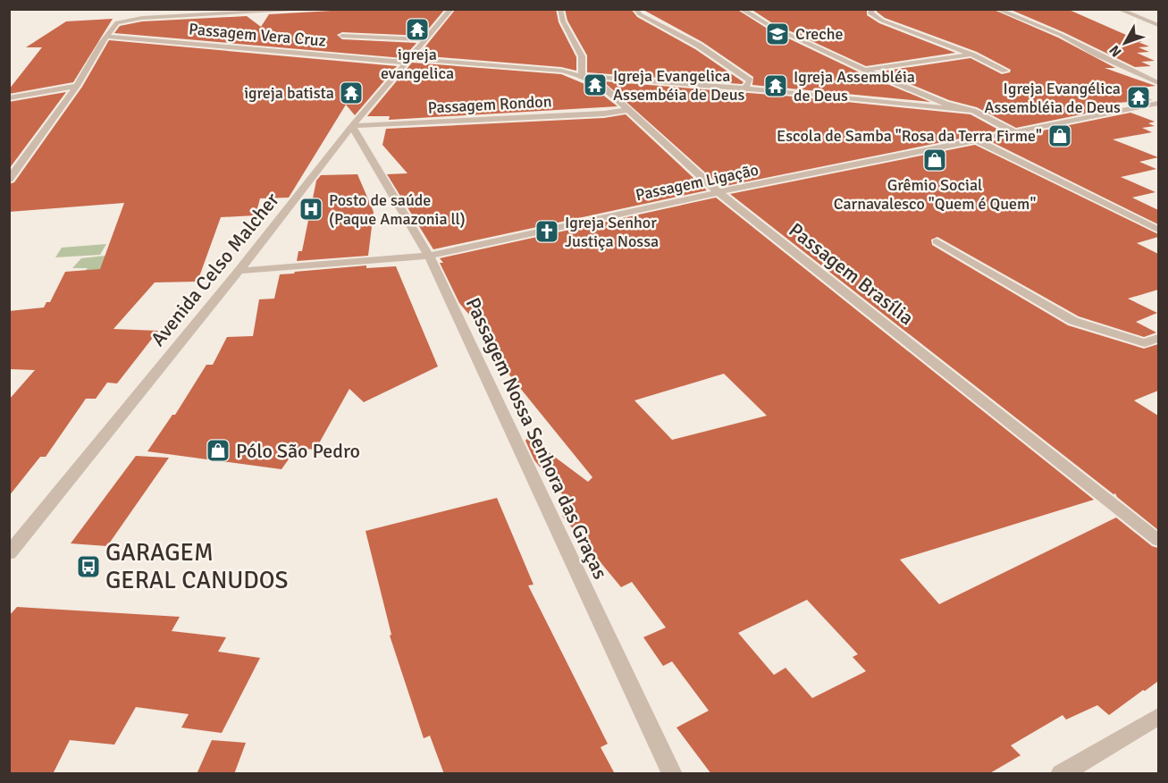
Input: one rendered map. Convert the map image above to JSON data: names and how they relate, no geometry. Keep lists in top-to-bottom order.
{
  "streets": {
    "street": [
      "Passagem Vera Cruz",
      "Passagem Rondon",
      "Passagem Ligação",
      "Avenida Celso Malcher",
      "Passagem Brasília",
      "Passagem Nossa Senhora das Graças"
    ]
  },
  "crossings": [
    ["Passagem Vera Cruz", "Avenida Celso Malcher"],
    ["Passagem Vera Cruz", "Passagem Brasília"],
    ["Passagem Rondon", "Avenida Celso Malcher"],
    ["Passagem Rondon", "Passagem Brasília"],
    ["Passagem Rondon", "Passagem Nossa Senhora das Graças"],
    ["Passagem Ligação", "Avenida Celso Malcher"],
    ["Passagem Ligação", "Passagem Brasília"],
    ["Passagem Ligação", "Passagem Nossa Senhora das Graças"],
    ["Avenida Celso Malcher", "Passagem Nossa Senhora das Graças"]
  ],
  "places": {
    "temple": [
      "igreja evangelica",
      "Igreja Evangelica Assembéia de Deus",
      "Igreja Assembléia de Deus",
      "igreja batista",
      "Igreja Evangélica Assembléia de Deus"
    ],
    "school or university": ["Creche"],
    "shop": ["Escola de Samba \"Rosa da Terra Firme\"", "Grêmio Social Carnavalesco \"Quem é Quem\"", "Pólo São Pedro"],
    "hospital": ["Posto de saúde (Paque Amazonia ll)"],
    "church": ["Igreja Senhor Justiça Nossa"],
    "bus stop": ["GARAGEM GERAL CANUDOS"]
  },
  "north": "bottom left"
}
